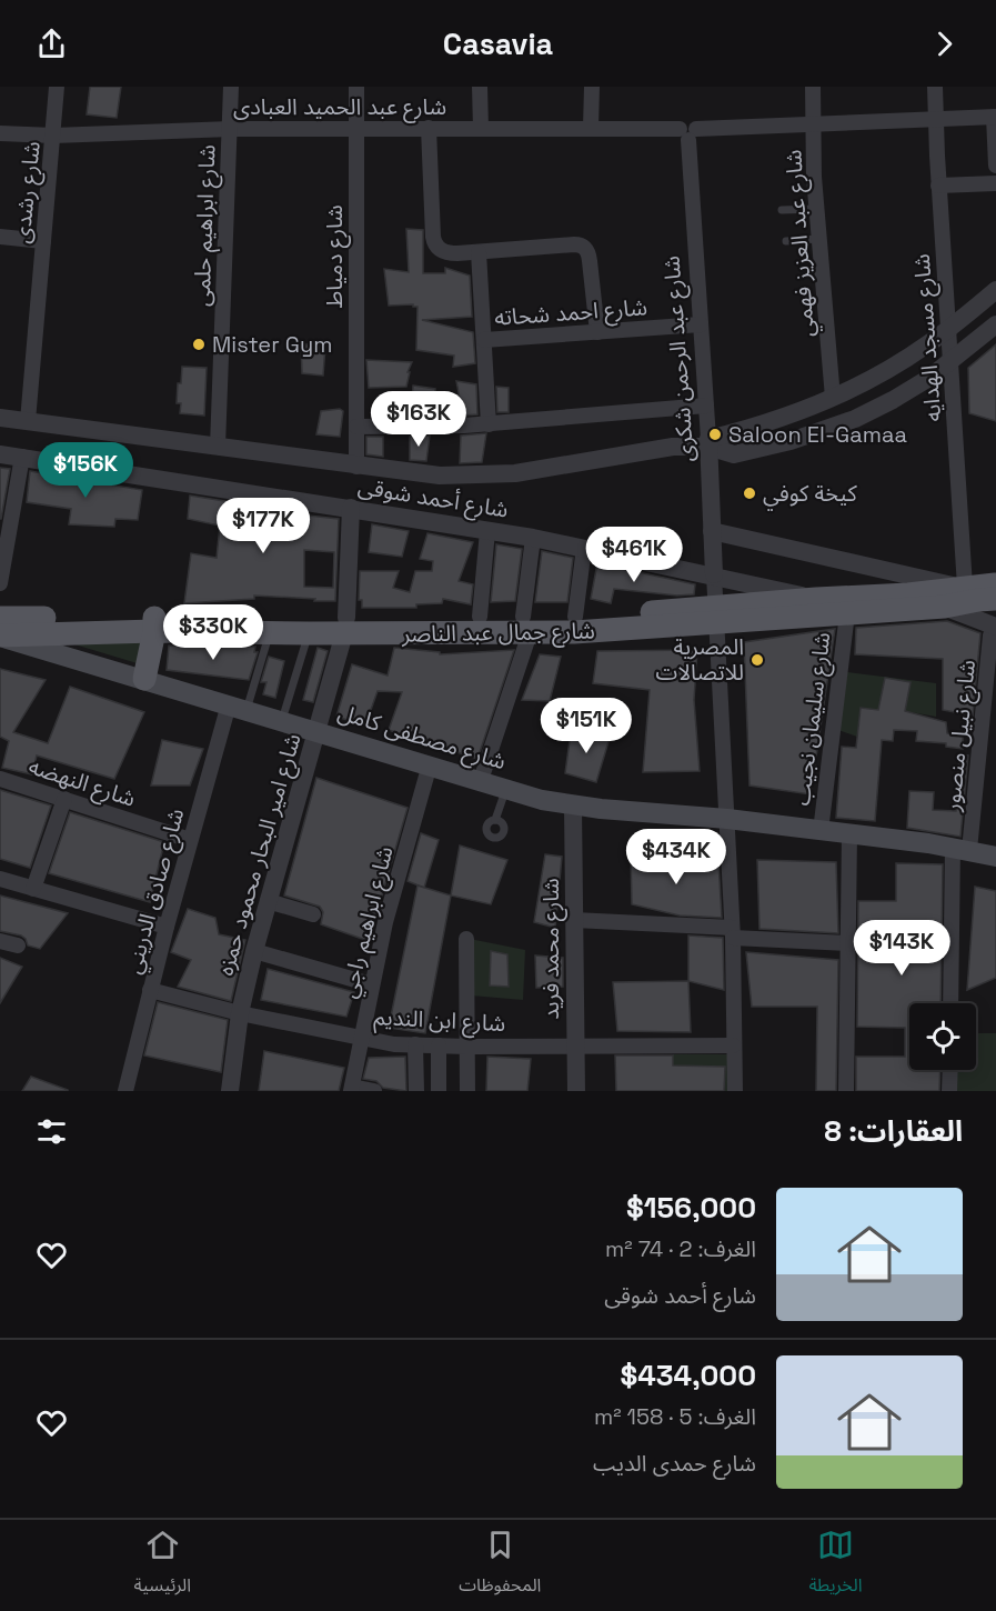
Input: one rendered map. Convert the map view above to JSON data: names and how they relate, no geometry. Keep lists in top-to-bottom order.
{
  "streets": {
    "main road": ["شارع جمال عبد الناصر", "شارع مصطفى كامل"],
    "street": [
      "شارع عبد الحميد العبادى",
      "شارع رشدى",
      "شارع ابراهيم حلمى",
      "شارع عبد العزيز فهمي",
      "شارع دمياط",
      "شارع احمد شحاته",
      "شارع مسجد الهدايه",
      "شارع عبد الرحمن شكرى",
      "شارع أحمد شوقى",
      "شارع سليمان نجيب",
      "شارع نبيل منصور",
      "شارع النهضه",
      "شارع امير البحار محمود حمزه",
      "شارع صادق الدريني",
      "شارع ابراهيم راجي",
      "شارع محمد فريد",
      "شارع ابن النديم"
    ]
  },
  "crossings": [
    ["شارع عبد الحميد العبادى", "شارع رشدى"],
    ["شارع عبد الحميد العبادى", "شارع ابراهيم حلمى"],
    ["شارع عبد الحميد العبادى", "شارع عبد العزيز فهمي"],
    ["شارع عبد الحميد العبادى", "شارع دمياط"],
    ["شارع عبد الحميد العبادى", "شارع مسجد الهدايه"],
    ["شارع عبد الحميد العبادى", "شارع عبد الرحمن شكرى"],
    ["شارع رشدى", "شارع أحمد شوقى"],
    ["شارع ابراهيم حلمى", "شارع أحمد شوقى"],
    ["شارع دمياط", "شارع أحمد شوقى"],
    ["شارع احمد شحاته", "شارع عبد الرحمن شكرى"],
    ["شارع مسجد الهدايه", "شارع جمال عبد الناصر"],
    ["شارع عبد الرحمن شكرى", "شارع أحمد شوقى"],
    ["شارع أحمد شوقى", "شارع جمال عبد الناصر"],
    ["شارع أحمد شوقى", "شارع امير البحار محمود حمزه"],
    ["شارع جمال عبد الناصر", "شارع سليمان نجيب"],
    ["شارع جمال عبد الناصر", "شارع مصطفى كامل"],
    ["شارع جمال عبد الناصر", "شارع امير البحار محمود حمزه"],
    ["شارع سليمان نجيب", "شارع مصطفى كامل"],
    ["شارع نبيل منصور", "شارع مصطفى كامل"],
    ["شارع مصطفى كامل", "شارع امير البحار محمود حمزه"],
    ["شارع مصطفى كامل", "شارع صادق الدريني"],
    ["شارع مصطفى كامل", "شارع ابراهيم راجي"],
    ["شارع مصطفى كامل", "شارع محمد فريد"],
    ["شارع النهضه", "شارع صادق الدريني"],
    ["شارع امير البحار محمود حمزه", "شارع ابن النديم"],
    ["شارع صادق الدريني", "شارع ابن النديم"],
    ["شارع ابراهيم راجي", "شارع ابن النديم"],
    ["شارع محمد فريد", "شارع ابن النديم"]
  ],
  "places": [
    "Mister Gym",
    "Saloon El-Gamaa",
    "كيخة كوفي",
    "المصرية للاتصالات"
  ],
  "page": {
    "header": "Casavia",
    "price": [
      "$163K",
      "$156K",
      "$177K",
      "$461K",
      "$330K",
      "$151K",
      "$434K",
      "$143K"
    ],
    "heading": "العقارات: 8",
    "list": [
      {
        "name": "$156,000",
        "note": "الغرف: 2 · 74 m² · شارع أحمد شوقى"
      },
      {
        "name": "$434,000",
        "note": "الغرف: 5 · 158 m² · شارع حمدى الديب"
      }
    ],
    "tabs": ["الخريطة", "المحفوظات", "الرئيسية"]
  }
}
